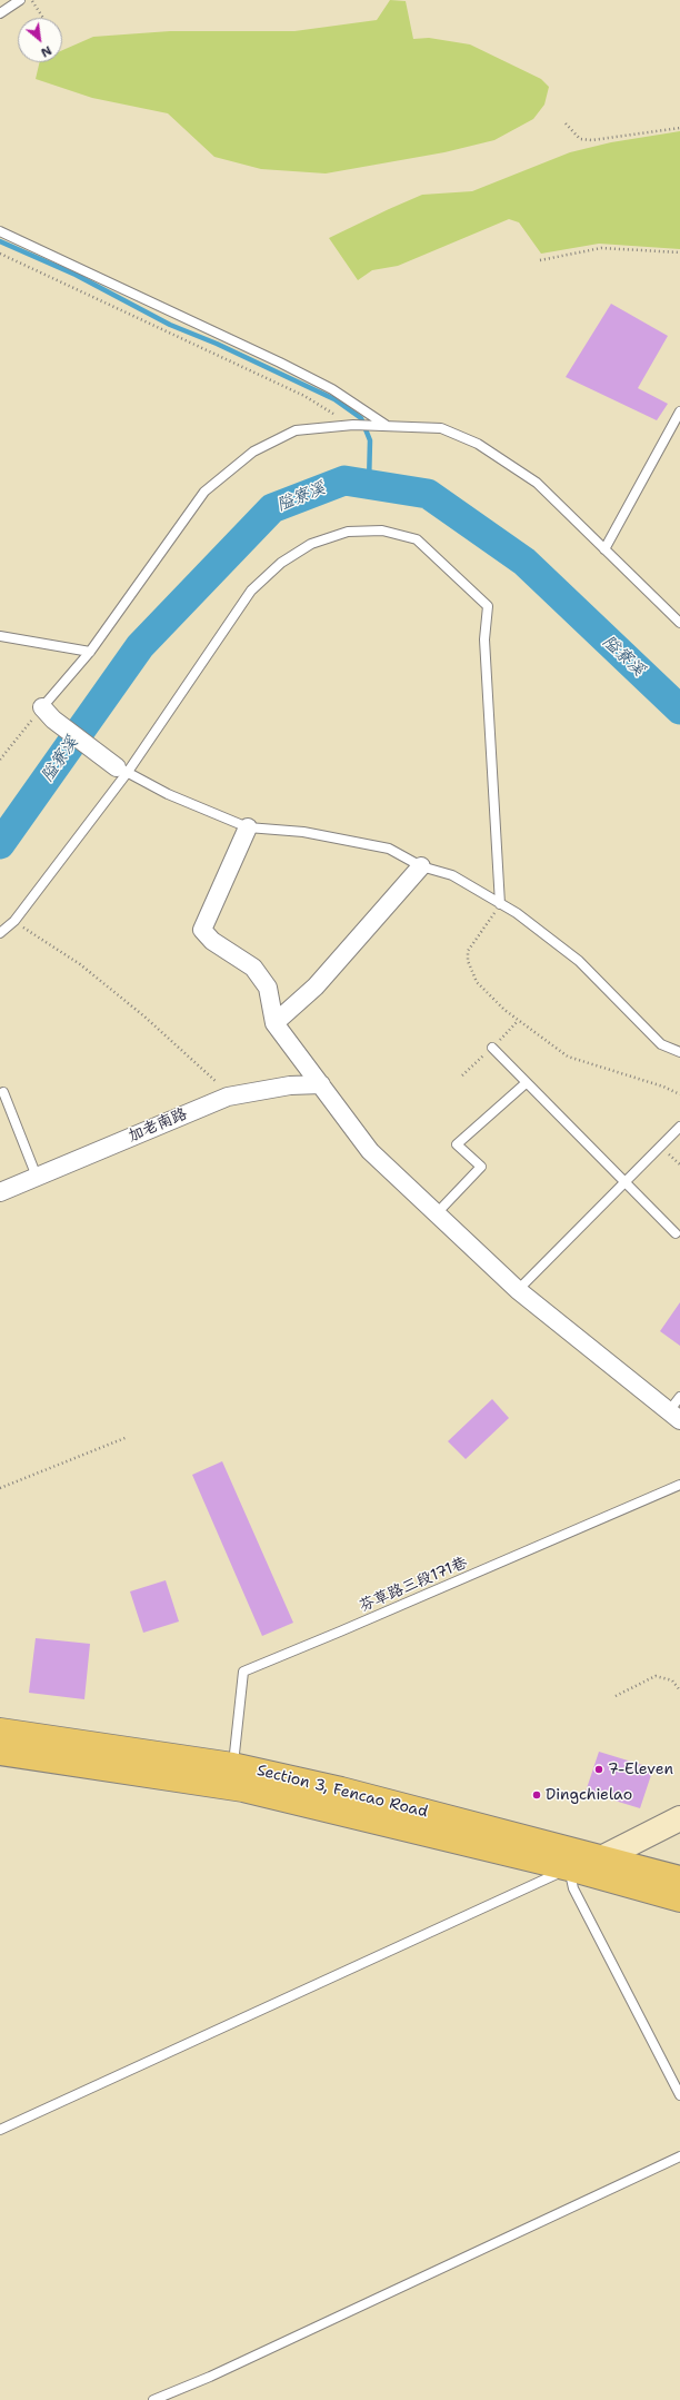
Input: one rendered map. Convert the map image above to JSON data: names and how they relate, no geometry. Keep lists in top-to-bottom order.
{
  "streets": {
    "main road": ["Section 3, Fencao Road"],
    "street": ["加老南路"],
    "lane": ["芬草路三段171巷"]
  },
  "crossings": [
    ["芬草路三段171巷", "Section 3, Fencao Road"]
  ],
  "water": ["隘寮溪"],
  "places": ["7-Eleven", "Dingchielao"],
  "north": "bottom right"
}
